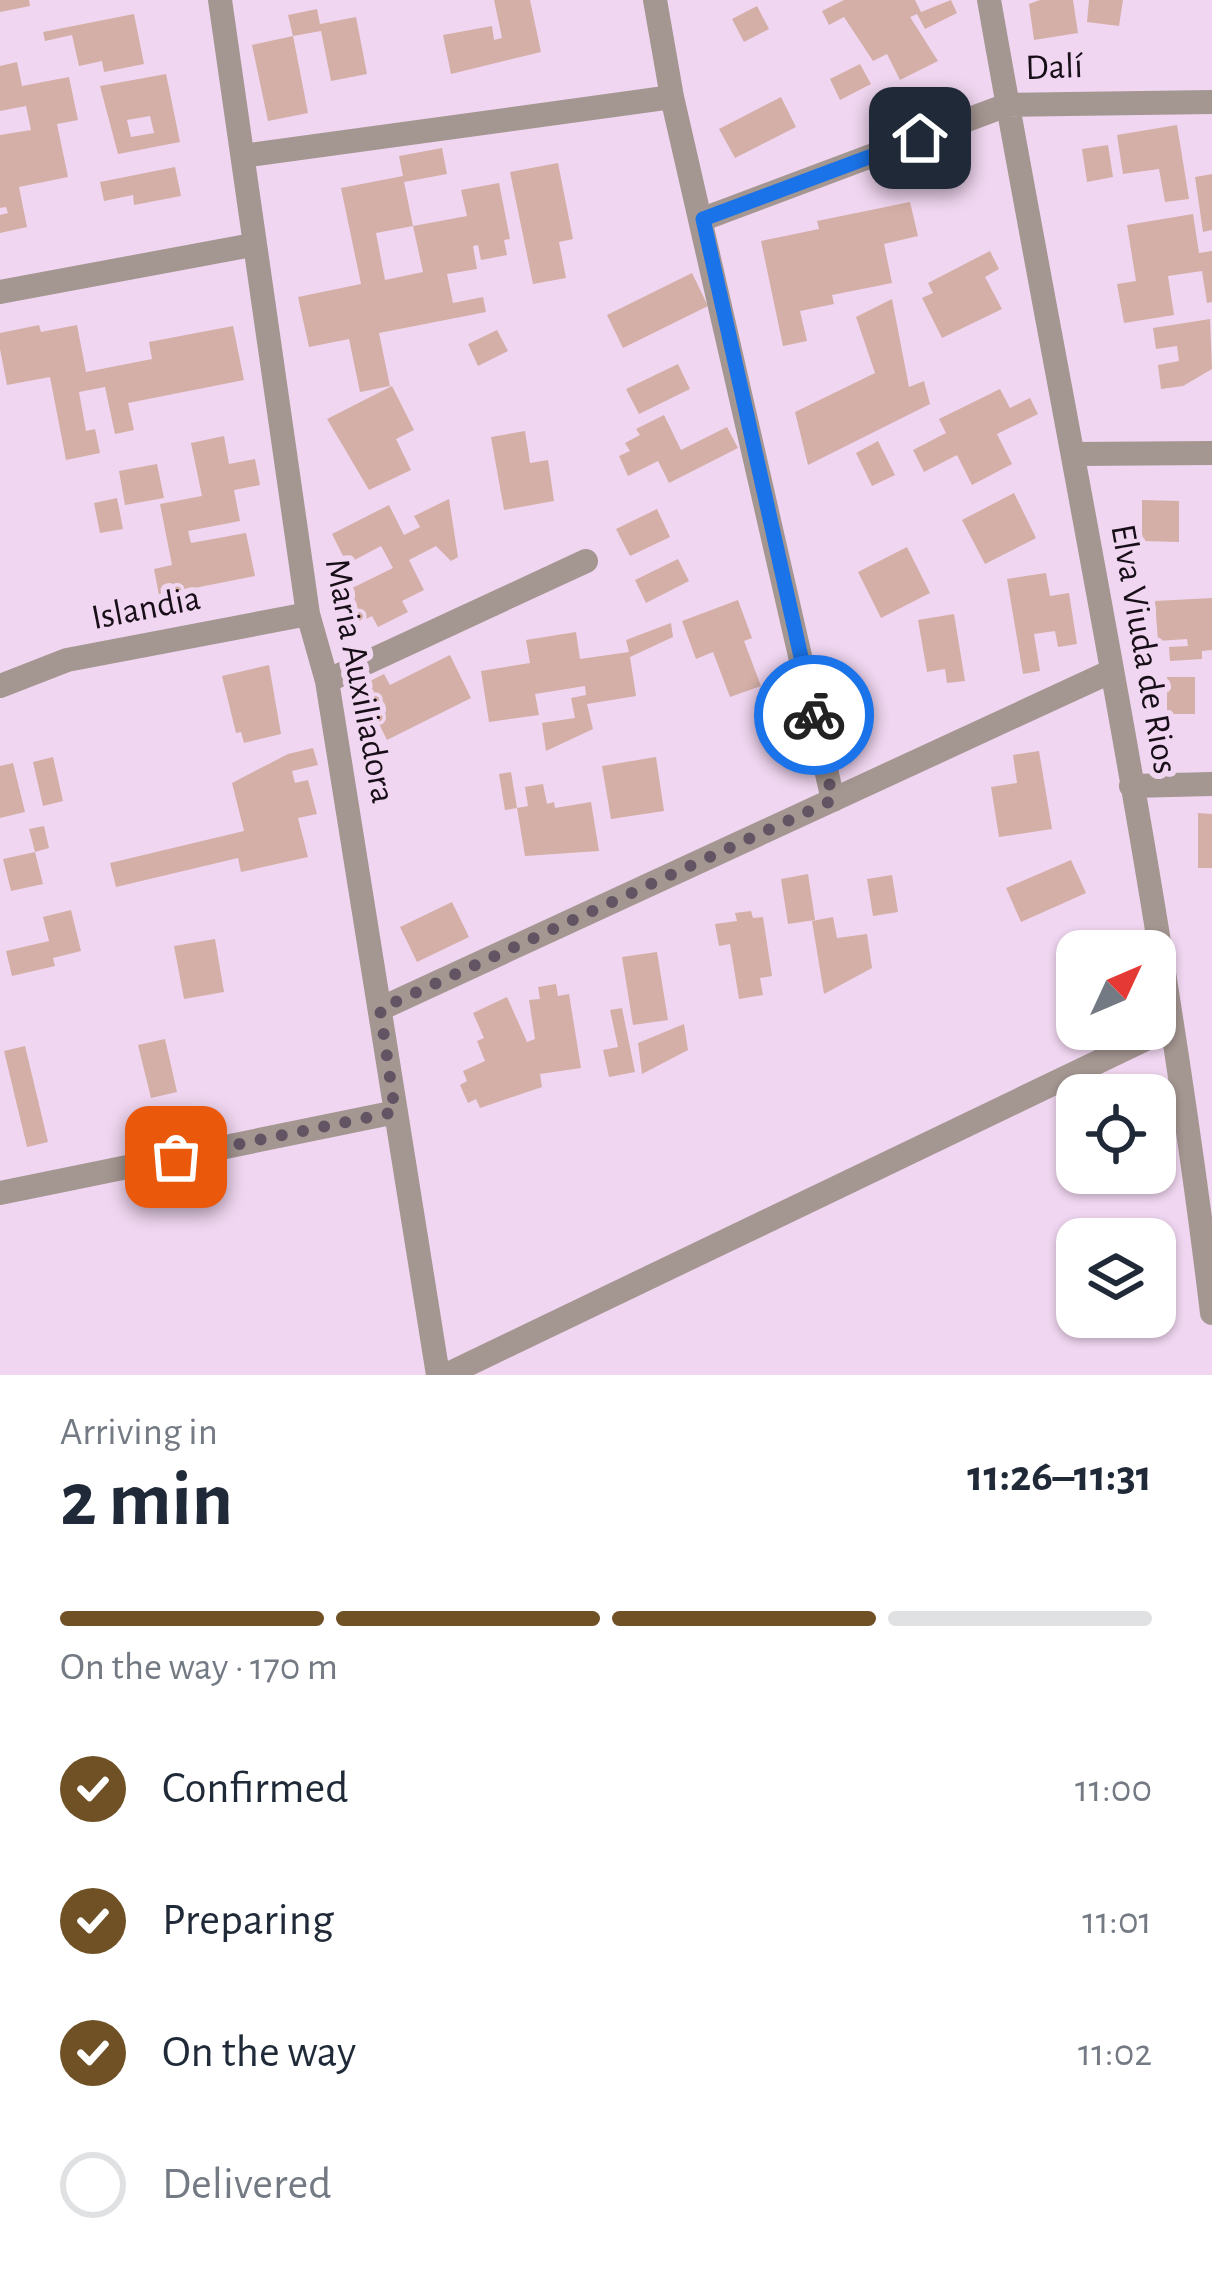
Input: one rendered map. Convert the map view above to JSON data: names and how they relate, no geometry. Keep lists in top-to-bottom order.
{
  "streets": {
    "street": [
      "Dalí",
      "Islandia",
      "Elva Viuda de Rios",
      "Maria Auxiliadora"
    ]
  },
  "crossings": [
    ["Dalí", "Elva Viuda de Rios"],
    ["Islandia", "Maria Auxiliadora"]
  ],
  "north": "top right",
  "page": {
    "heading": ["2 min", "Arriving in", "11:26–11:31"],
    "bar": "On the way · 170 m",
    "list": [
      ["Confirmed", "11:00"],
      ["Preparing", "11:01"],
      ["On the way", "11:02"],
      "Delivered"
    ]
  }
}
